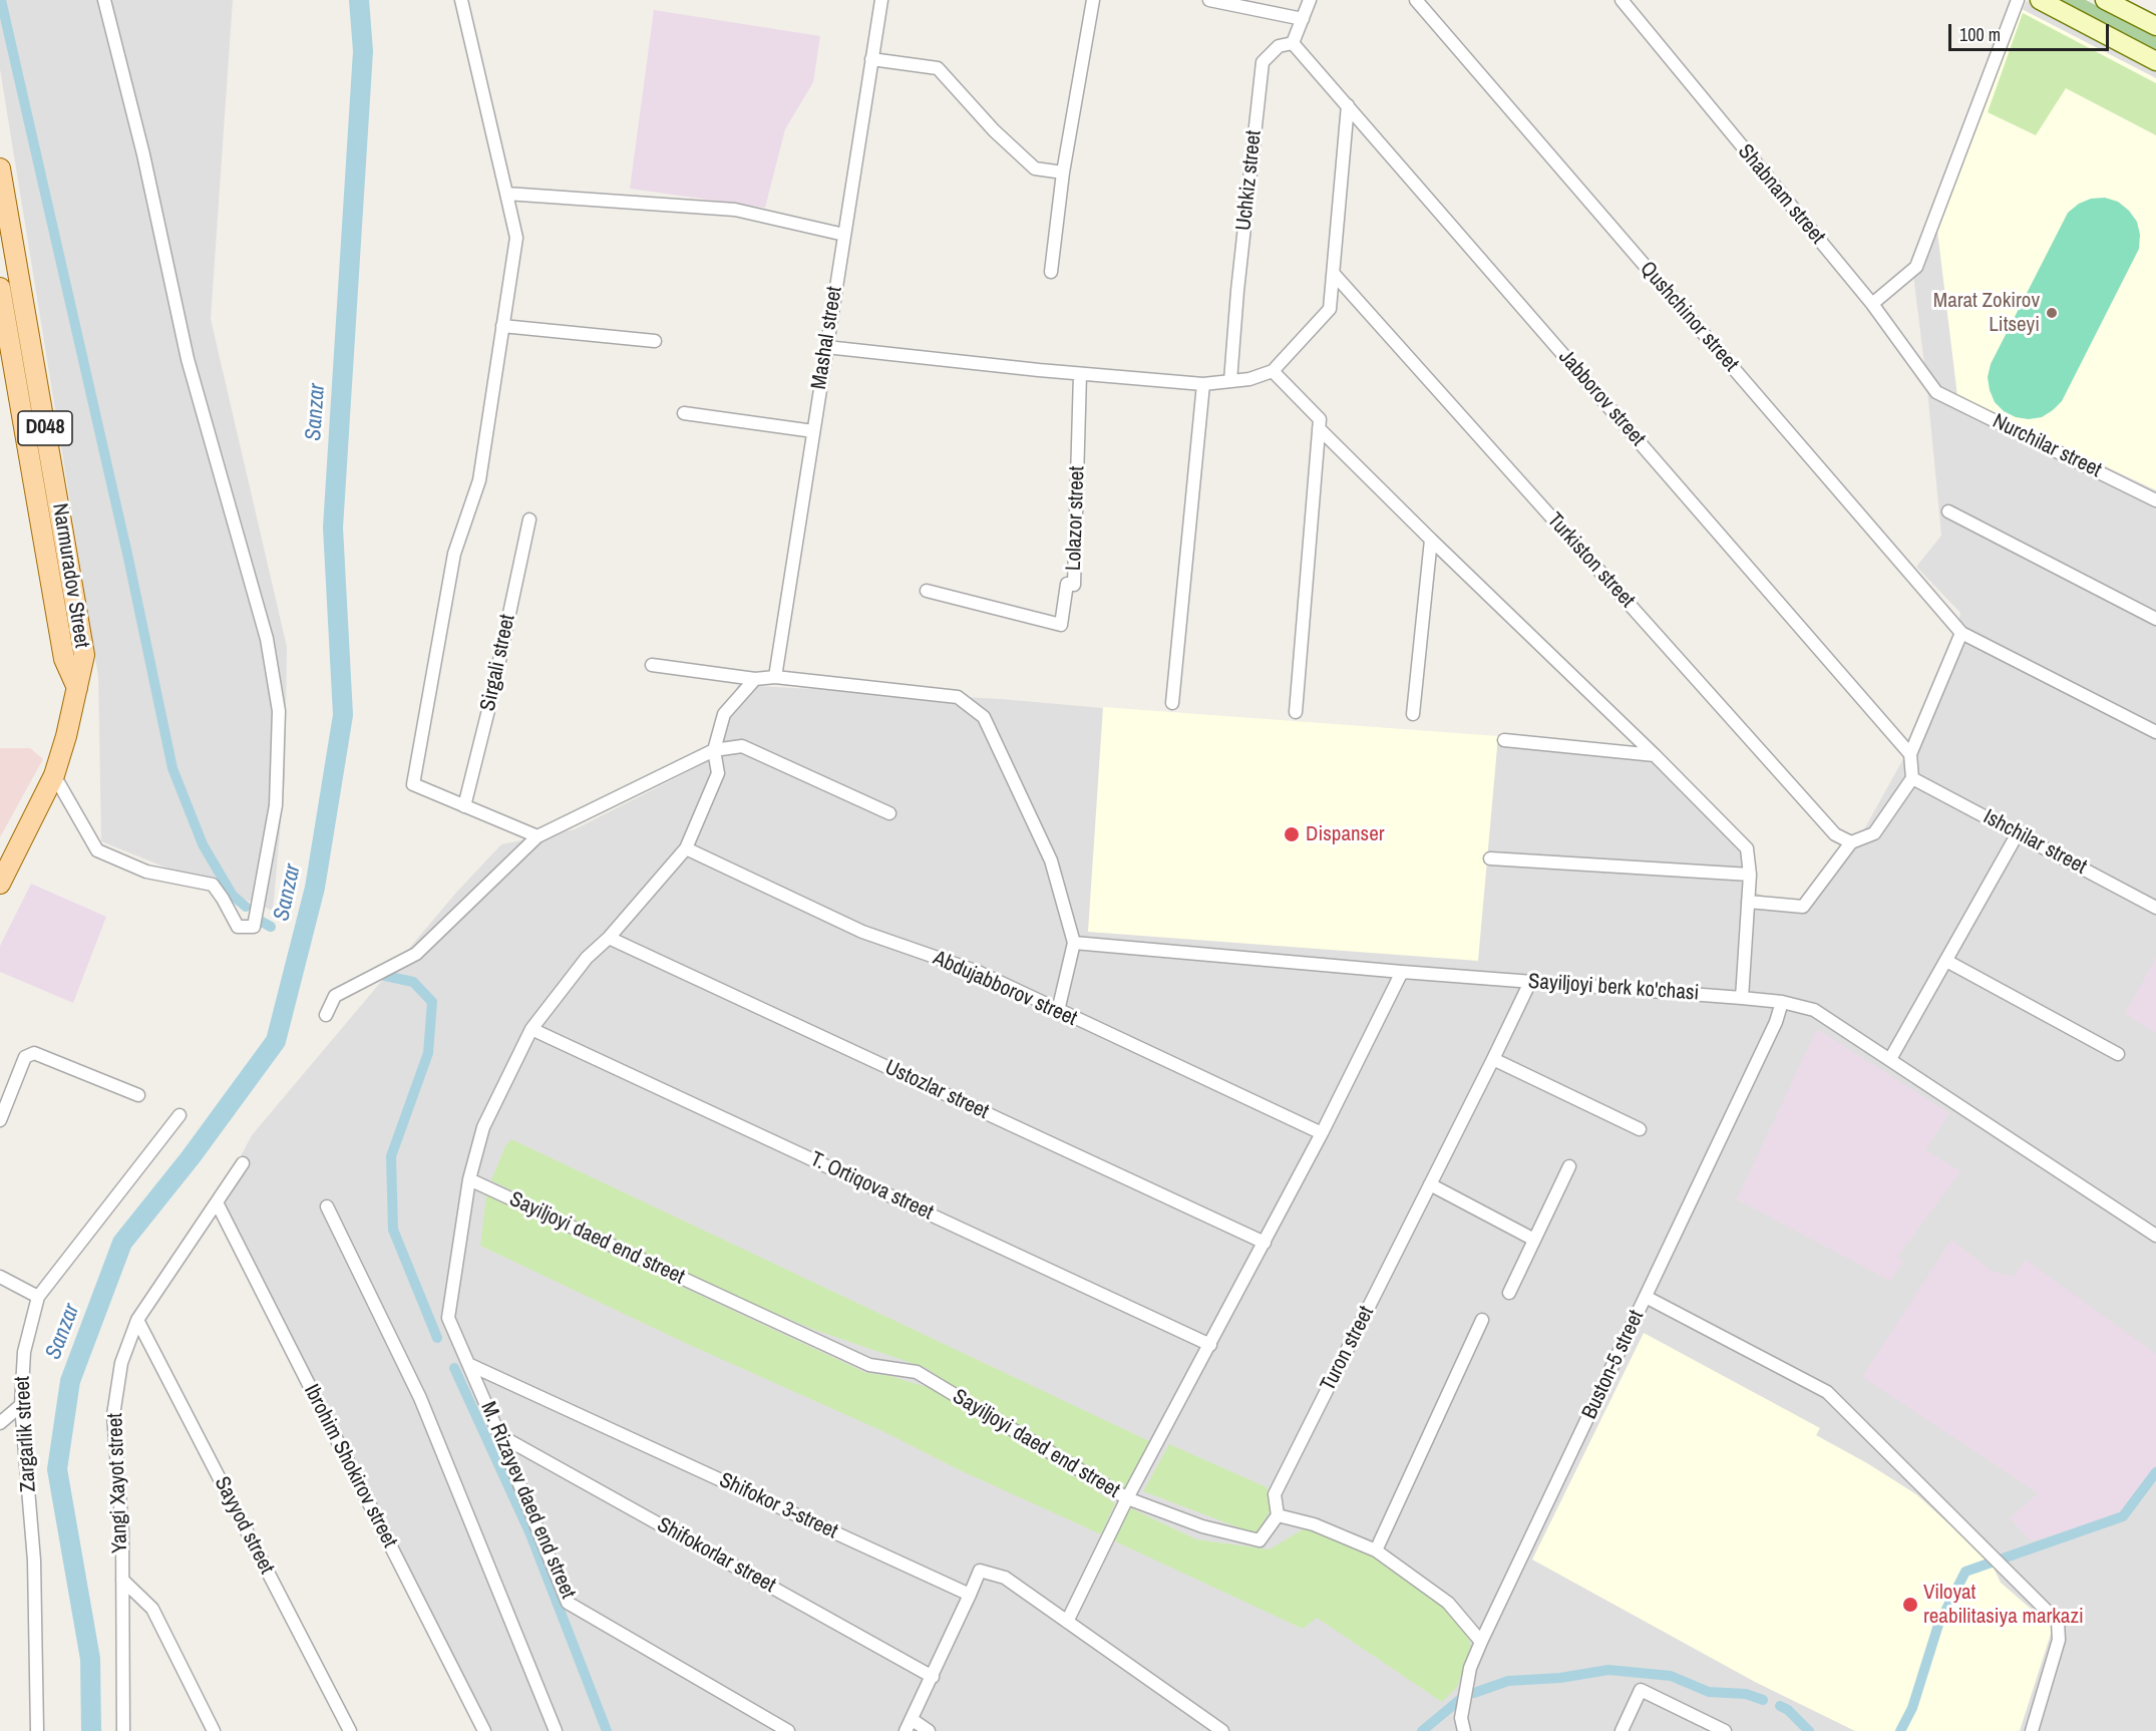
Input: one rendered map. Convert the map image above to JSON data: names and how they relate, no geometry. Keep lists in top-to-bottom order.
{
  "streets": {
    "main road": ["D048", "Narmuradov Street"],
    "street": [
      "Uchkiz street",
      "Shabnam street",
      "Qushchinor street",
      "Mashal street",
      "Jabborov street",
      "Nurchilar street",
      "Lolazor street",
      "Turkiston street",
      "Sirgali street",
      "Ishchilar street",
      "Sayiljoyi berk ko'chasi",
      "Abdujabborov street",
      "Ustozlar street",
      "T. Ortiqova street",
      "Sayiljoyi daed end street",
      "Turon street",
      "Buston-5 street",
      "Zargarlik street",
      "Ibrohim Shokirov street",
      "Yangi Xayot street",
      "M. Rizayev daed end street",
      "Shifokor 3-street",
      "Sayyod street",
      "Shifokorlar street"
    ]
  },
  "crossings": [
    ["Uchkiz street", "Jabborov street"],
    ["Shabnam street", "Nurchilar street"],
    ["D048", "Narmuradov Street"],
    ["Sayiljoyi berk ko'chasi", "Sayiljoyi daed end street"],
    ["Sayiljoyi berk ko'chasi", "Turon street"],
    ["Sayiljoyi berk ko'chasi", "Buston-5 street"],
    ["Abdujabborov street", "Sayiljoyi daed end street"],
    ["Abdujabborov street", "M. Rizayev daed end street"],
    ["Ustozlar street", "Sayiljoyi daed end street"],
    ["Ustozlar street", "M. Rizayev daed end street"],
    ["T. Ortiqova street", "Sayiljoyi daed end street"],
    ["T. Ortiqova street", "M. Rizayev daed end street"],
    ["Sayiljoyi daed end street", "M. Rizayev daed end street"],
    ["Ibrohim Shokirov street", "Yangi Xayot street"],
    ["Yangi Xayot street", "Sayyod street"],
    ["M. Rizayev daed end street", "Shifokor 3-street"],
    ["M. Rizayev daed end street", "Shifokorlar street"]
  ],
  "water": ["Sanzar"],
  "places": ["Marat Zokirov Litseyi", "Dispanser", "Viloyat reabilitasiya markazi"],
  "scale_bar": "100 m"
}
